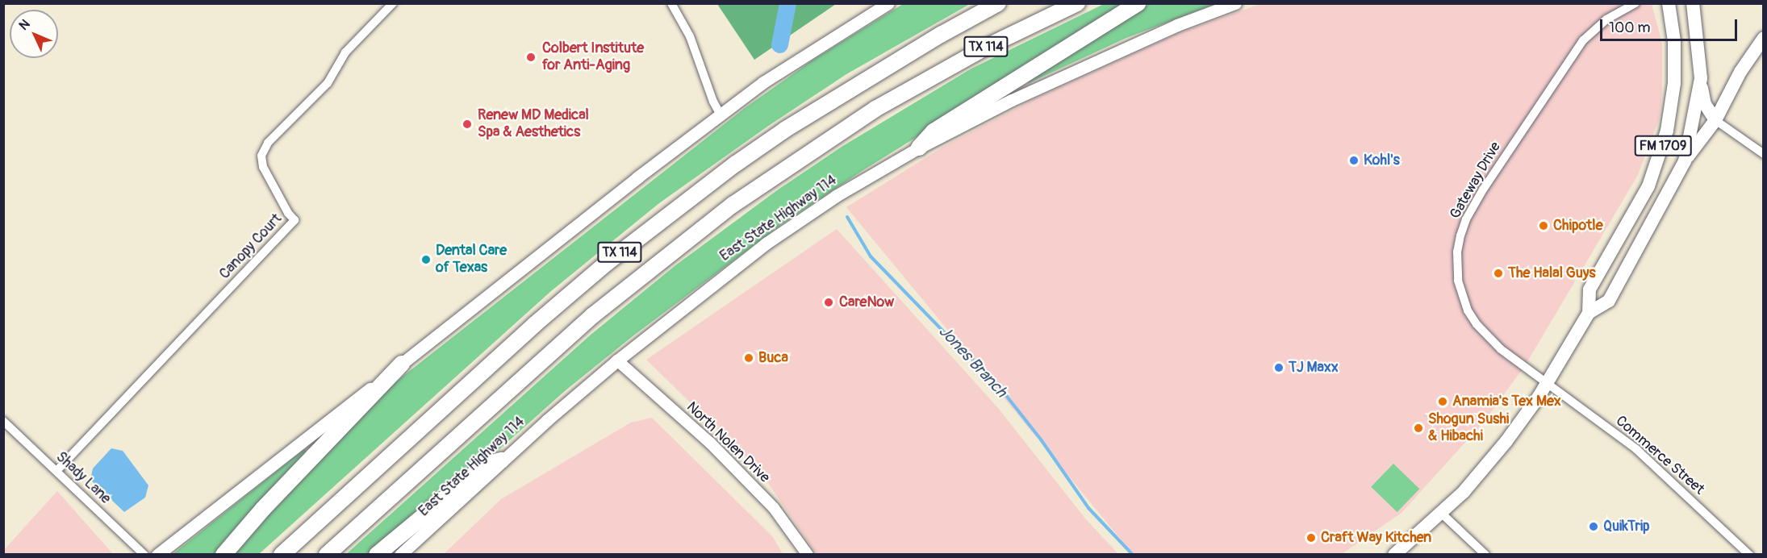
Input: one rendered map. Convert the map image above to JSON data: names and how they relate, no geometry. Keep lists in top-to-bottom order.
{
  "streets": {
    "highway": ["TX 114"],
    "main road": ["FM 1709", "East State Highway 114"],
    "street": [
      "Gateway Drive",
      "Canopy Court",
      "North Nolen Drive",
      "Commerce Street",
      "Shady Lane"
    ]
  },
  "crossings": [
    ["FM 1709", "Gateway Drive"],
    ["FM 1709", "Commerce Street"],
    ["Gateway Drive", "Commerce Street"],
    ["East State Highway 114", "North Nolen Drive"],
    ["Canopy Court", "Shady Lane"]
  ],
  "water": ["Jones Branch"],
  "places": [
    "Colbert Institute for Anti-Aging",
    "Renew MD Medical Spa & Aesthetics",
    "Kohl's",
    "Chipotle",
    "Dental Care of Texas",
    "The Halal Guys",
    "CareNow",
    "Buca",
    "TJ Maxx",
    "Anamia's Tex Mex",
    "Shogun Sushi & Hibachi",
    "QuikTrip",
    "Craft Way Kitchen"
  ],
  "scale_bar": "100 m",
  "north": "top left"
}
